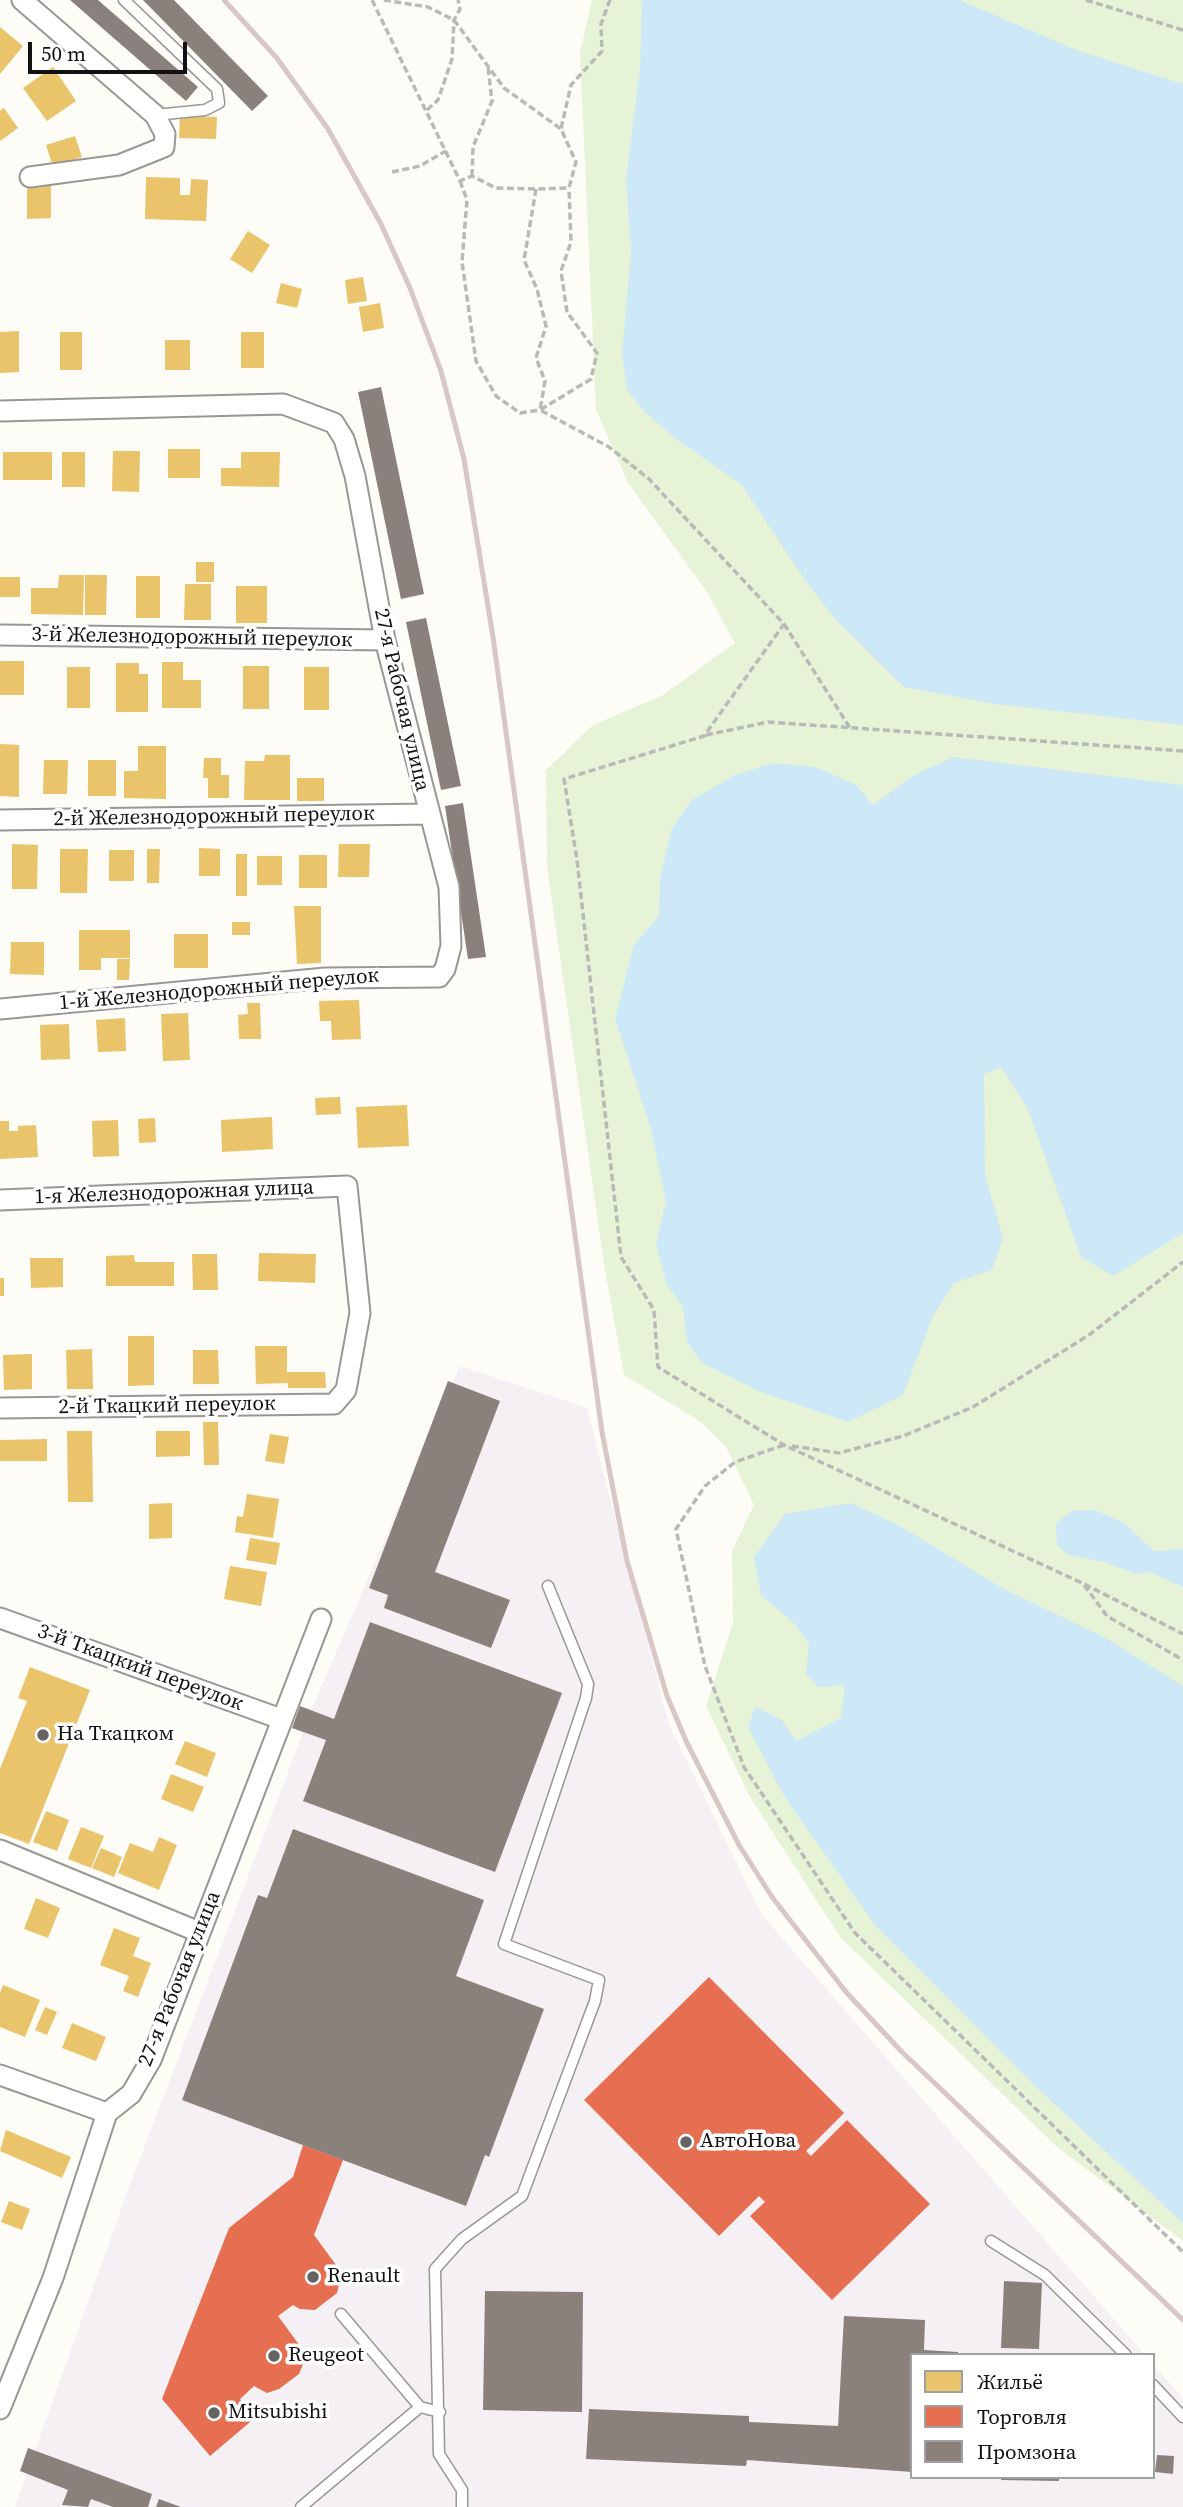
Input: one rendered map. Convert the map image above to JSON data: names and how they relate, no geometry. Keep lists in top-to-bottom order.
{
  "streets": {
    "street": [
      "3-й Железнодорожный переулок",
      "27-я Рабочая улица",
      "2-й Железнодорожный переулок",
      "1-й Железнодорожный переулок",
      "1-я Железнодорожная улица",
      "2-й Ткацкий переулок",
      "3-й Ткацкий переулок"
    ]
  },
  "crossings": [
    ["3-й Железнодорожный переулок", "27-я Рабочая улица"],
    ["27-я Рабочая улица", "2-й Железнодорожный переулок"],
    ["27-я Рабочая улица", "1-й Железнодорожный переулок"],
    ["27-я Рабочая улица", "3-й Ткацкий переулок"],
    ["1-я Железнодорожная улица", "2-й Ткацкий переулок"]
  ],
  "places": [
    "На Ткацком",
    "АвтоНова",
    "Renault",
    "Reugeot",
    "Mitsubishi"
  ],
  "legend": ["Жильё", "Торговля", "Промзона"],
  "scale_bar": "50 m"
}
